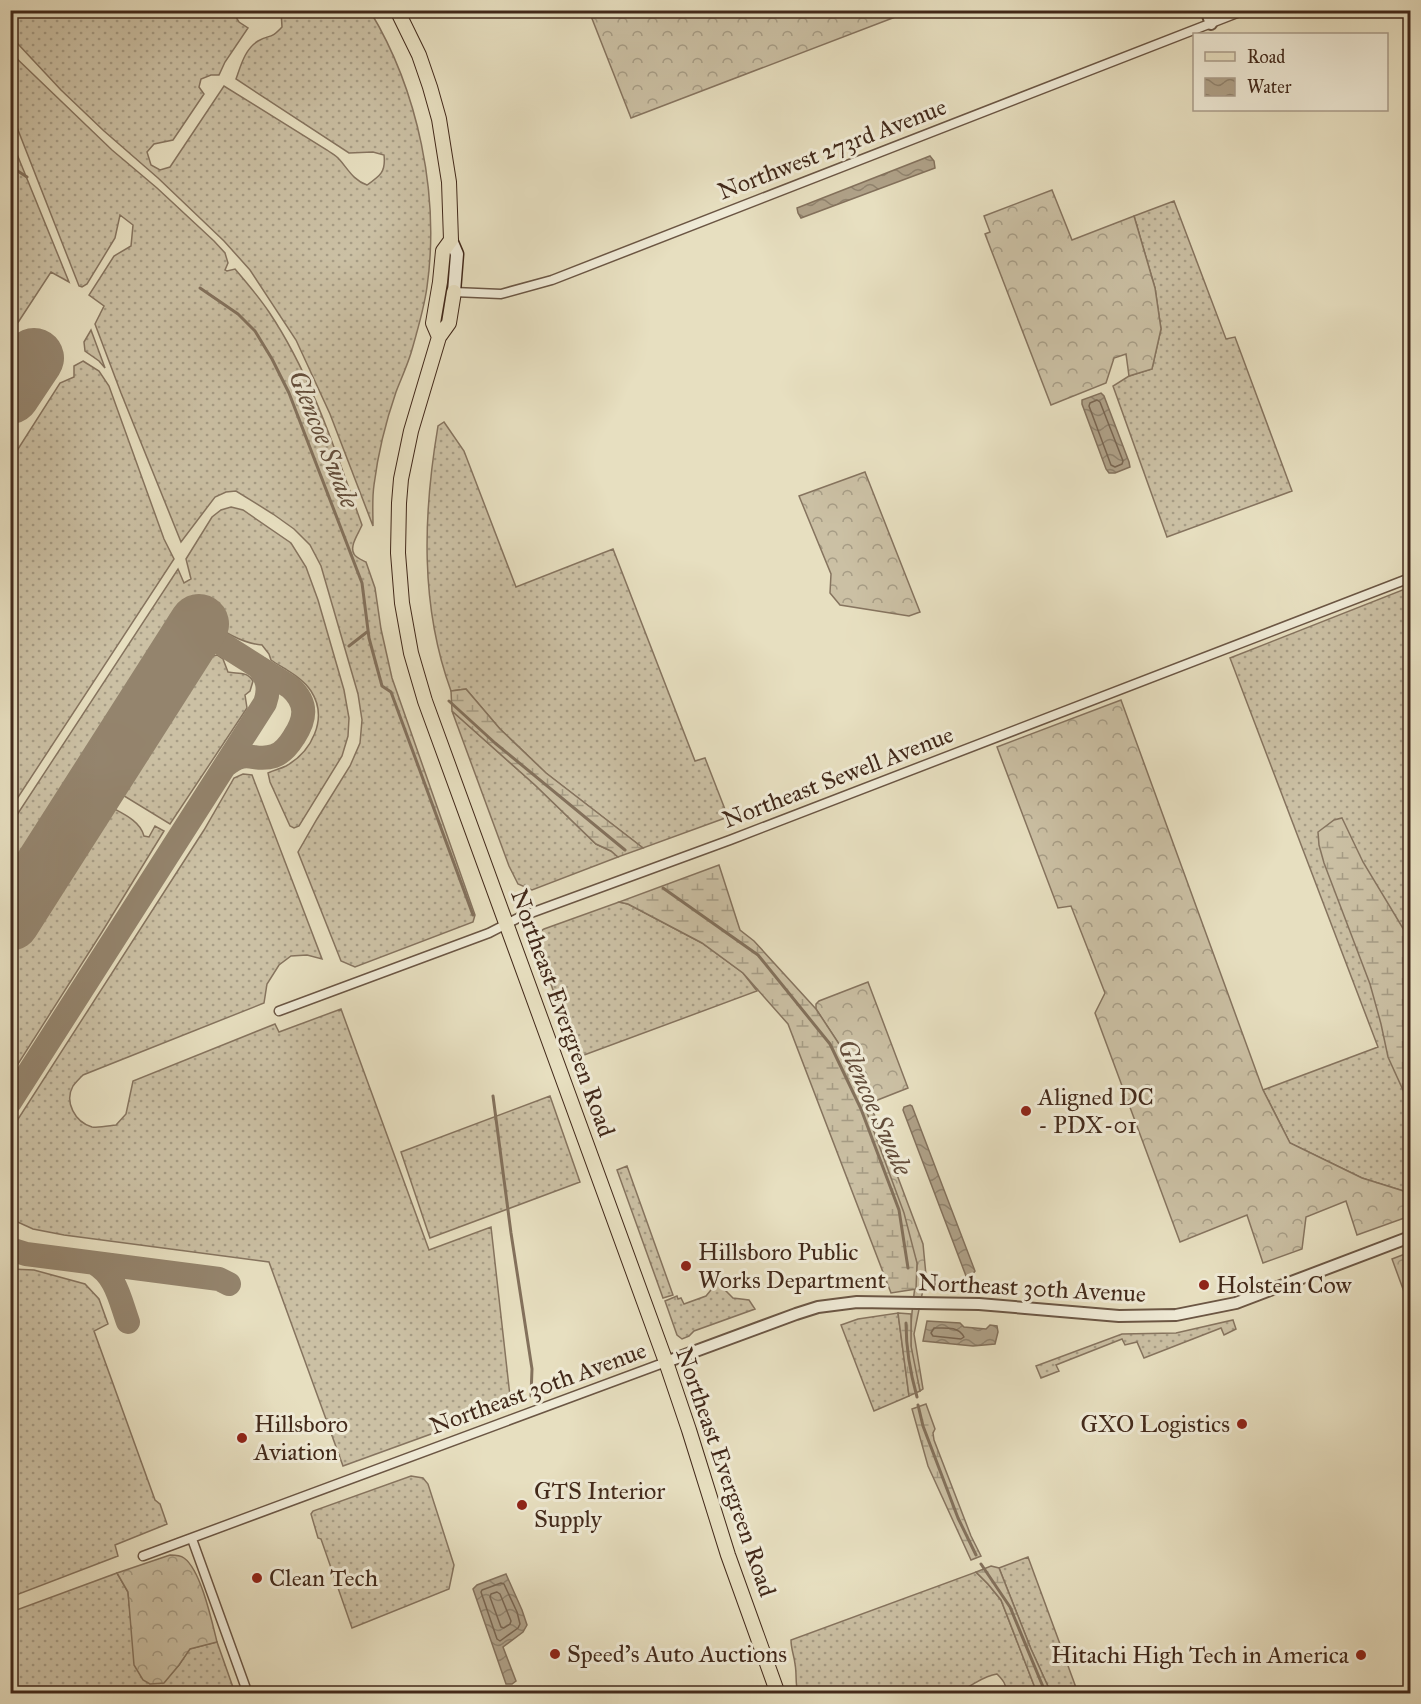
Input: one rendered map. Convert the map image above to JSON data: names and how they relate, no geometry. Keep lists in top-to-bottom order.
{
  "streets": {
    "main road": ["Northeast Evergreen Road"],
    "street": ["Northwest 273rd Avenue", "Northeast Sewell Avenue", "Northeast 30th Avenue"]
  },
  "crossings": [
    ["Northwest 273rd Avenue", "Northeast Evergreen Road"],
    ["Northeast Sewell Avenue", "Northeast Evergreen Road"],
    ["Northeast Evergreen Road", "Northeast 30th Avenue"]
  ],
  "water": ["Glencoe Swale"],
  "places": [
    "Aligned DC - PDX-01",
    "Hillsboro Public Works Department",
    "Holstein Cow",
    "GXO Logistics",
    "Hillsboro Aviation",
    "GTS Interior Supply",
    "Clean Tech",
    "Speed's Auto Auctions",
    "Hitachi High Tech in America"
  ],
  "legend": ["Road", "Water"]
}
